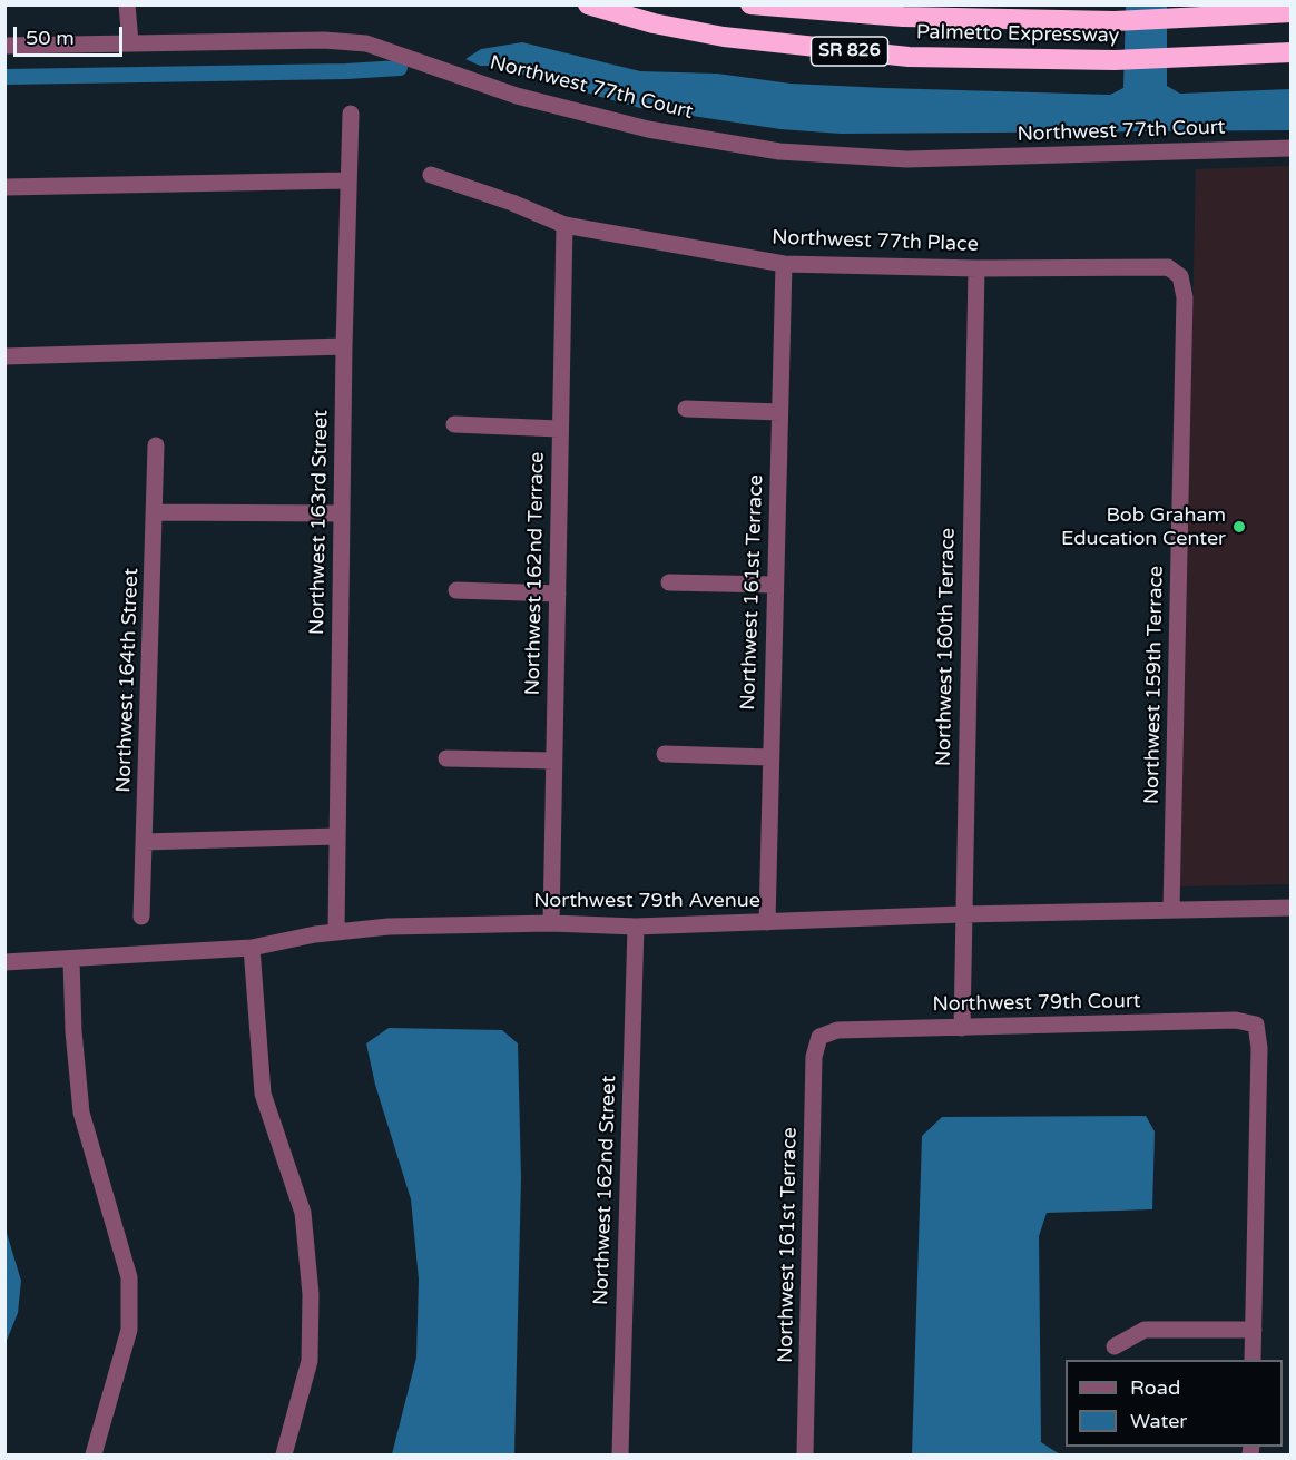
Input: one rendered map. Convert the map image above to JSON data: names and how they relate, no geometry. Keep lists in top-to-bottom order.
{
  "streets": {
    "highway": ["Palmetto Expressway", "SR 826"],
    "street": [
      "Northwest 77th Court",
      "Northwest 77th Place",
      "Northwest 163rd Street",
      "Northwest 162nd Terrace",
      "Northwest 161st Terrace",
      "Northwest 160th Terrace",
      "Northwest 164th Street",
      "Northwest 159th Terrace",
      "Northwest 79th Avenue",
      "Northwest 79th Court",
      "Northwest 162nd Street"
    ]
  },
  "crossings": [
    ["Northwest 77th Place", "Northwest 162nd Terrace"],
    ["Northwest 77th Place", "Northwest 161st Terrace"],
    ["Northwest 77th Place", "Northwest 160th Terrace"],
    ["Northwest 77th Place", "Northwest 159th Terrace"],
    ["Northwest 163rd Street", "Northwest 79th Avenue"],
    ["Northwest 162nd Terrace", "Northwest 79th Avenue"],
    ["Northwest 161st Terrace", "Northwest 79th Avenue"],
    ["Northwest 161st Terrace", "Northwest 79th Court"],
    ["Northwest 160th Terrace", "Northwest 79th Avenue"],
    ["Northwest 160th Terrace", "Northwest 79th Court"],
    ["Northwest 159th Terrace", "Northwest 79th Avenue"],
    ["Northwest 79th Avenue", "Northwest 162nd Street"]
  ],
  "places": ["Bob Graham Education Center"],
  "legend": ["Road", "Water"],
  "scale_bar": "50 m"
}
